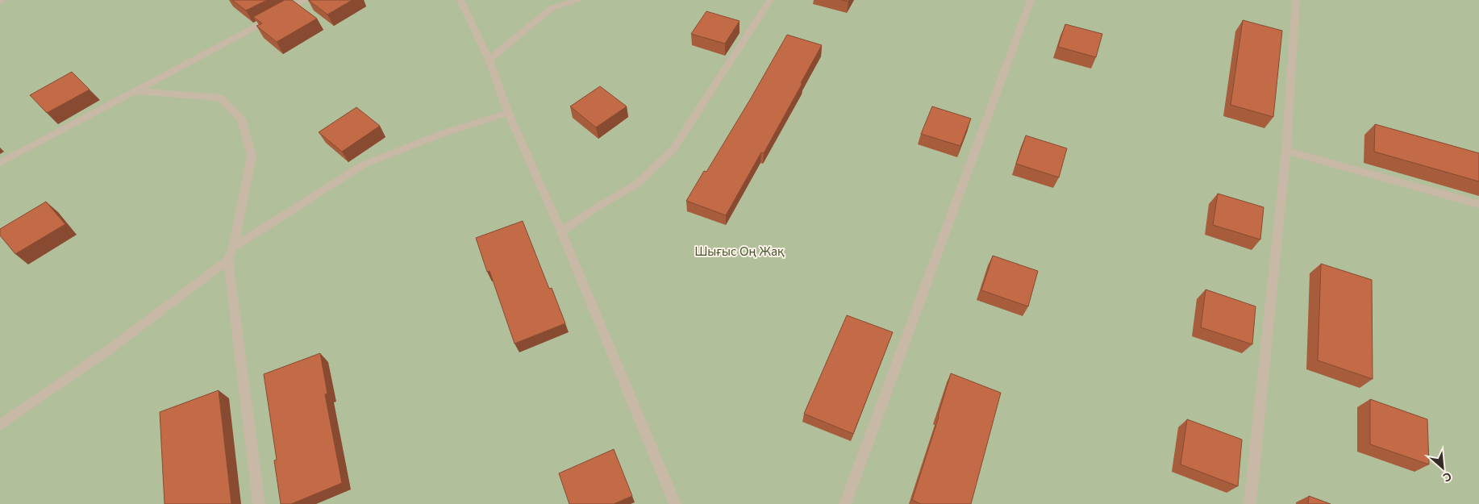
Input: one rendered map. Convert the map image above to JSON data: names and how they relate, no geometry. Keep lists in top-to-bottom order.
{
  "parks": ["Шығыс Оң Жақ"],
  "north": "bottom right"
}
